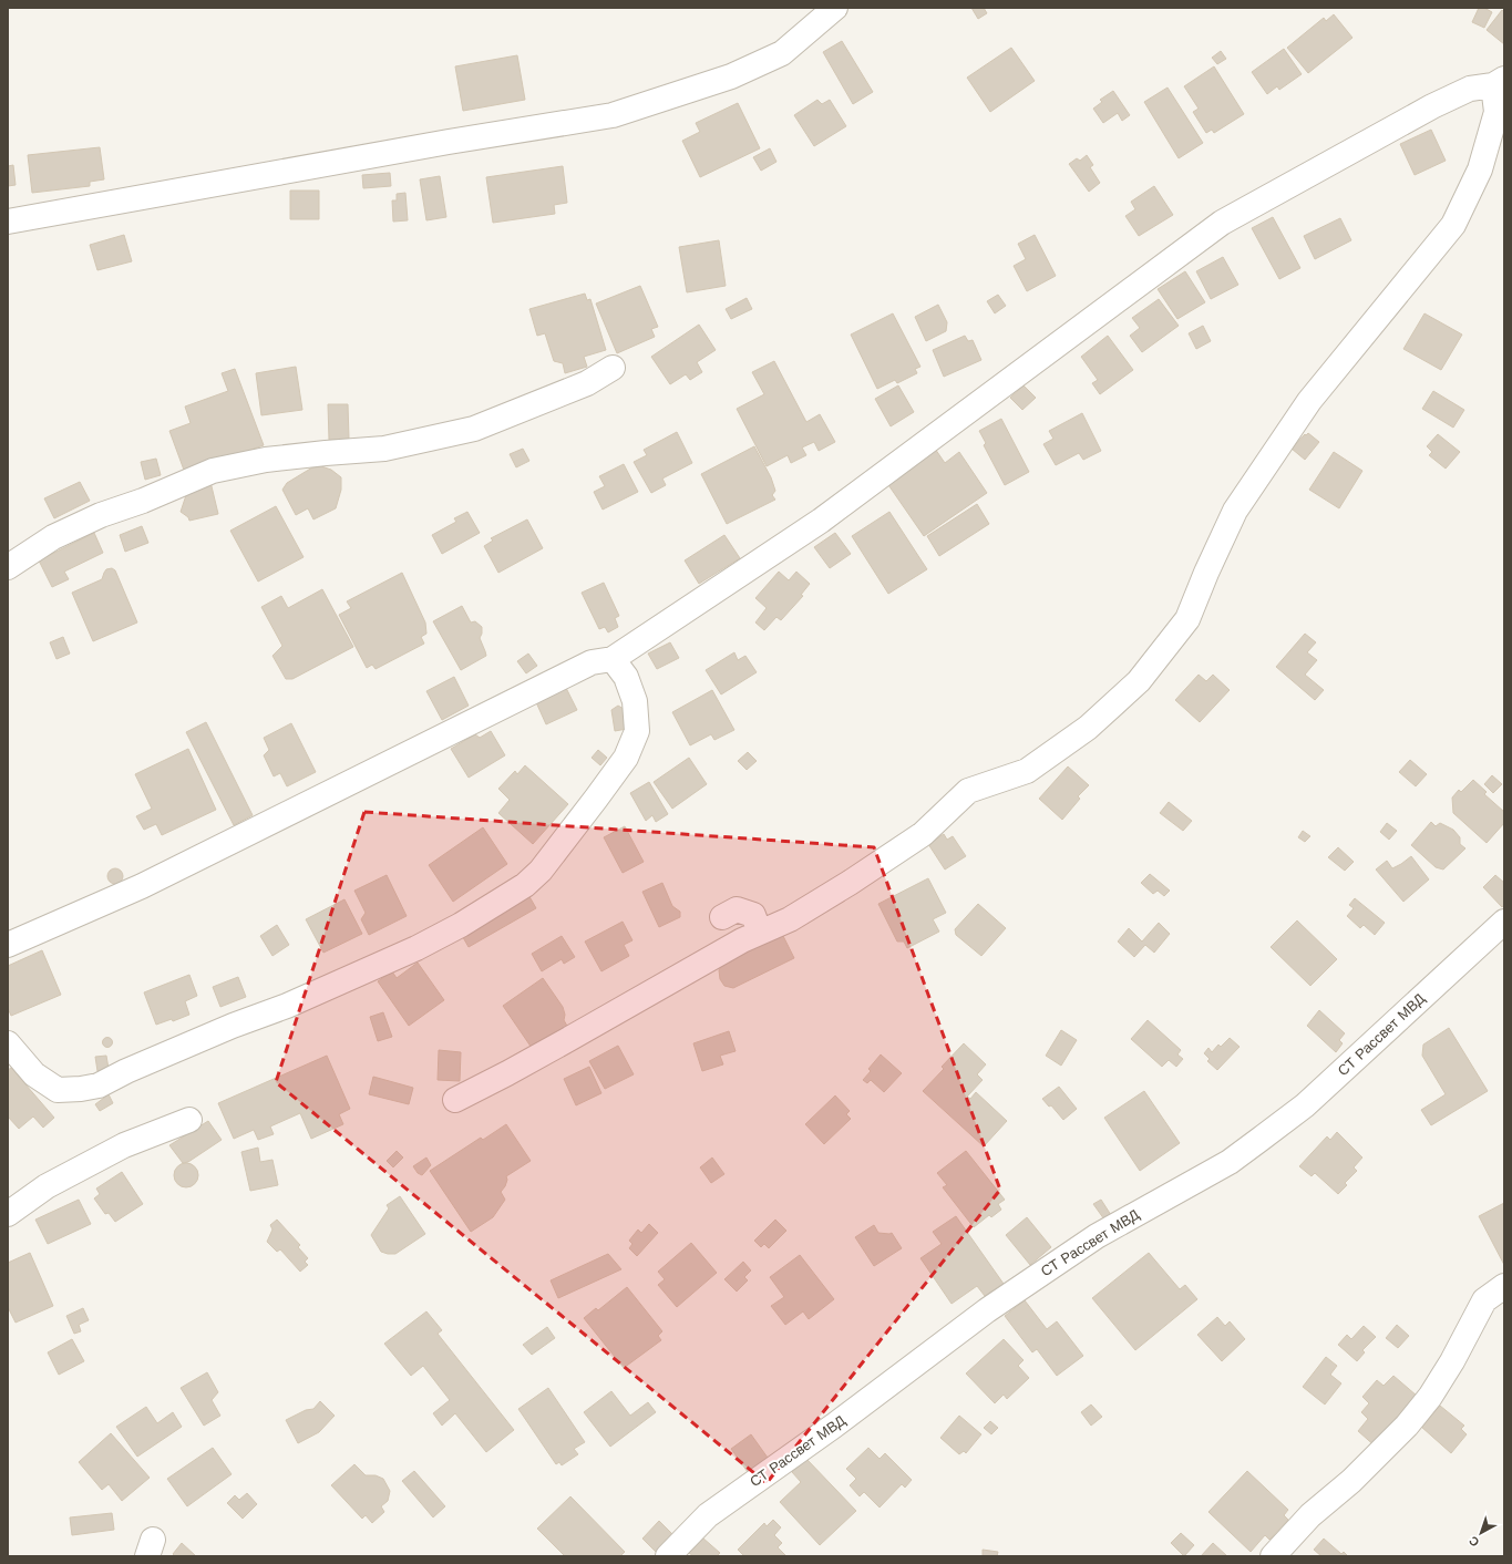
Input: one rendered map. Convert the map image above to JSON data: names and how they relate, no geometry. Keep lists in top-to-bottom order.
{
  "streets": {
    "street": ["СТ Рассвет МВД"]
  },
  "north": "bottom left"
}
